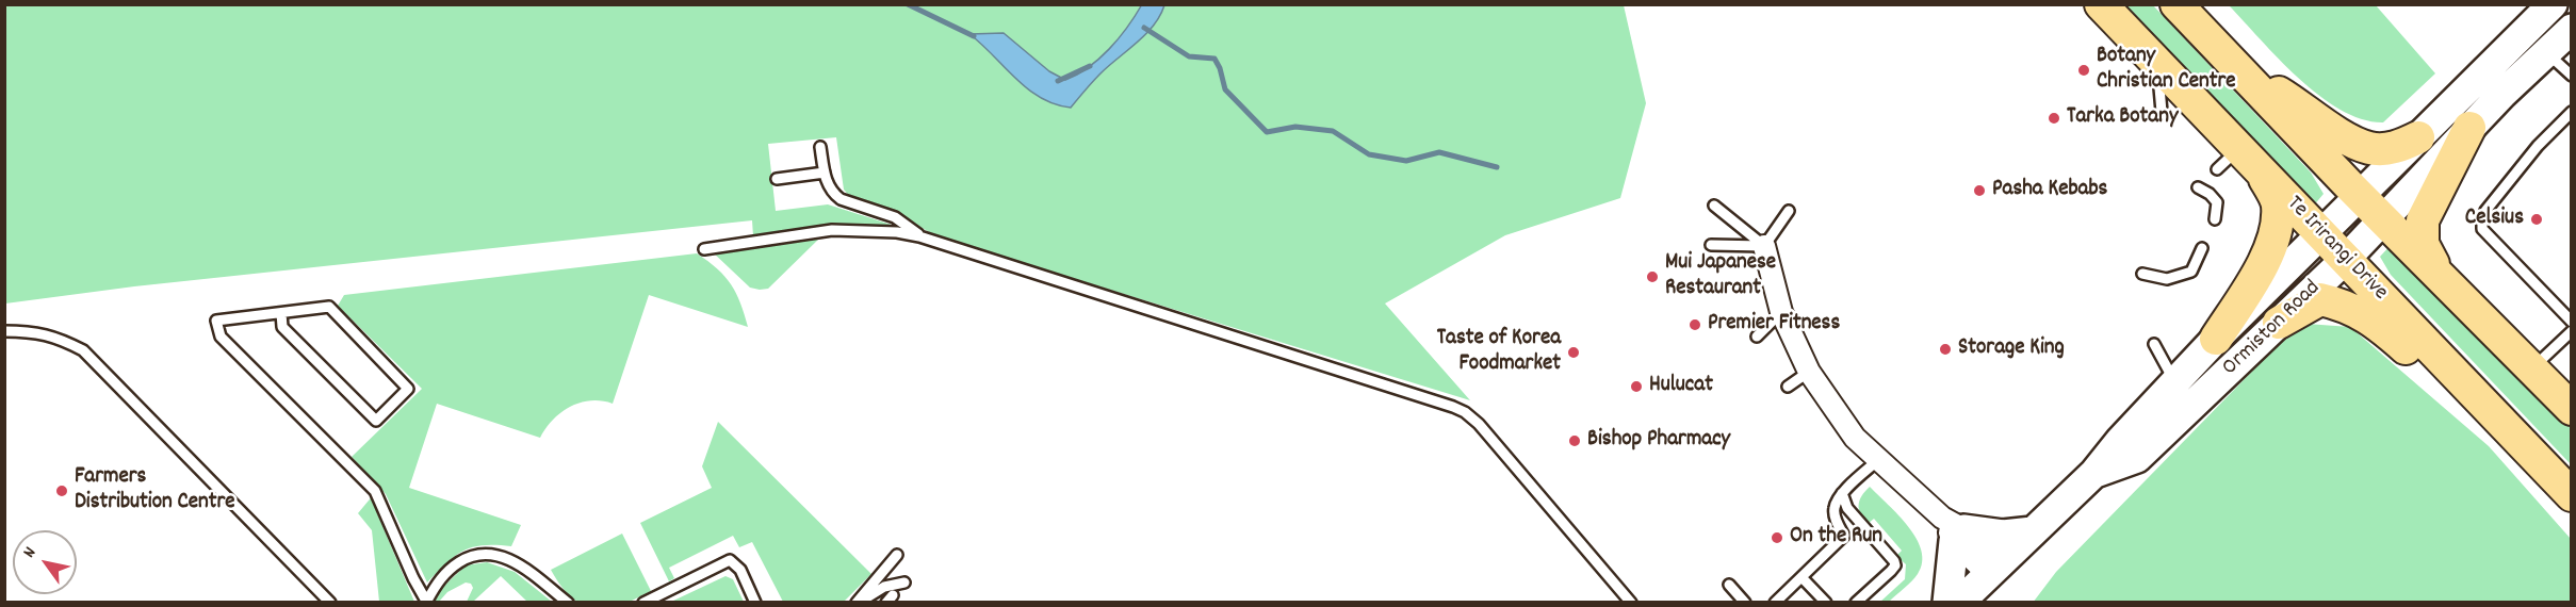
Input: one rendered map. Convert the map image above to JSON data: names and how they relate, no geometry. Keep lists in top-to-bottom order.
{
  "streets": {
    "main road": ["Te Irirangi Drive", "Ormiston Road"]
  },
  "crossings": [
    ["Te Irirangi Drive", "Ormiston Road"]
  ],
  "places": [
    "Botany Christian Centre",
    "Tarka Botany",
    "Pasha Kebabs",
    "Celsius",
    "Mui Japanese Restaurant",
    "Premier Fitness",
    "Storage King",
    "Taste of Korea Foodmarket",
    "Hulucat",
    "Bishop Pharmacy",
    "Farmers Distribution Centre",
    "On the Run"
  ],
  "north": "top left"
}
